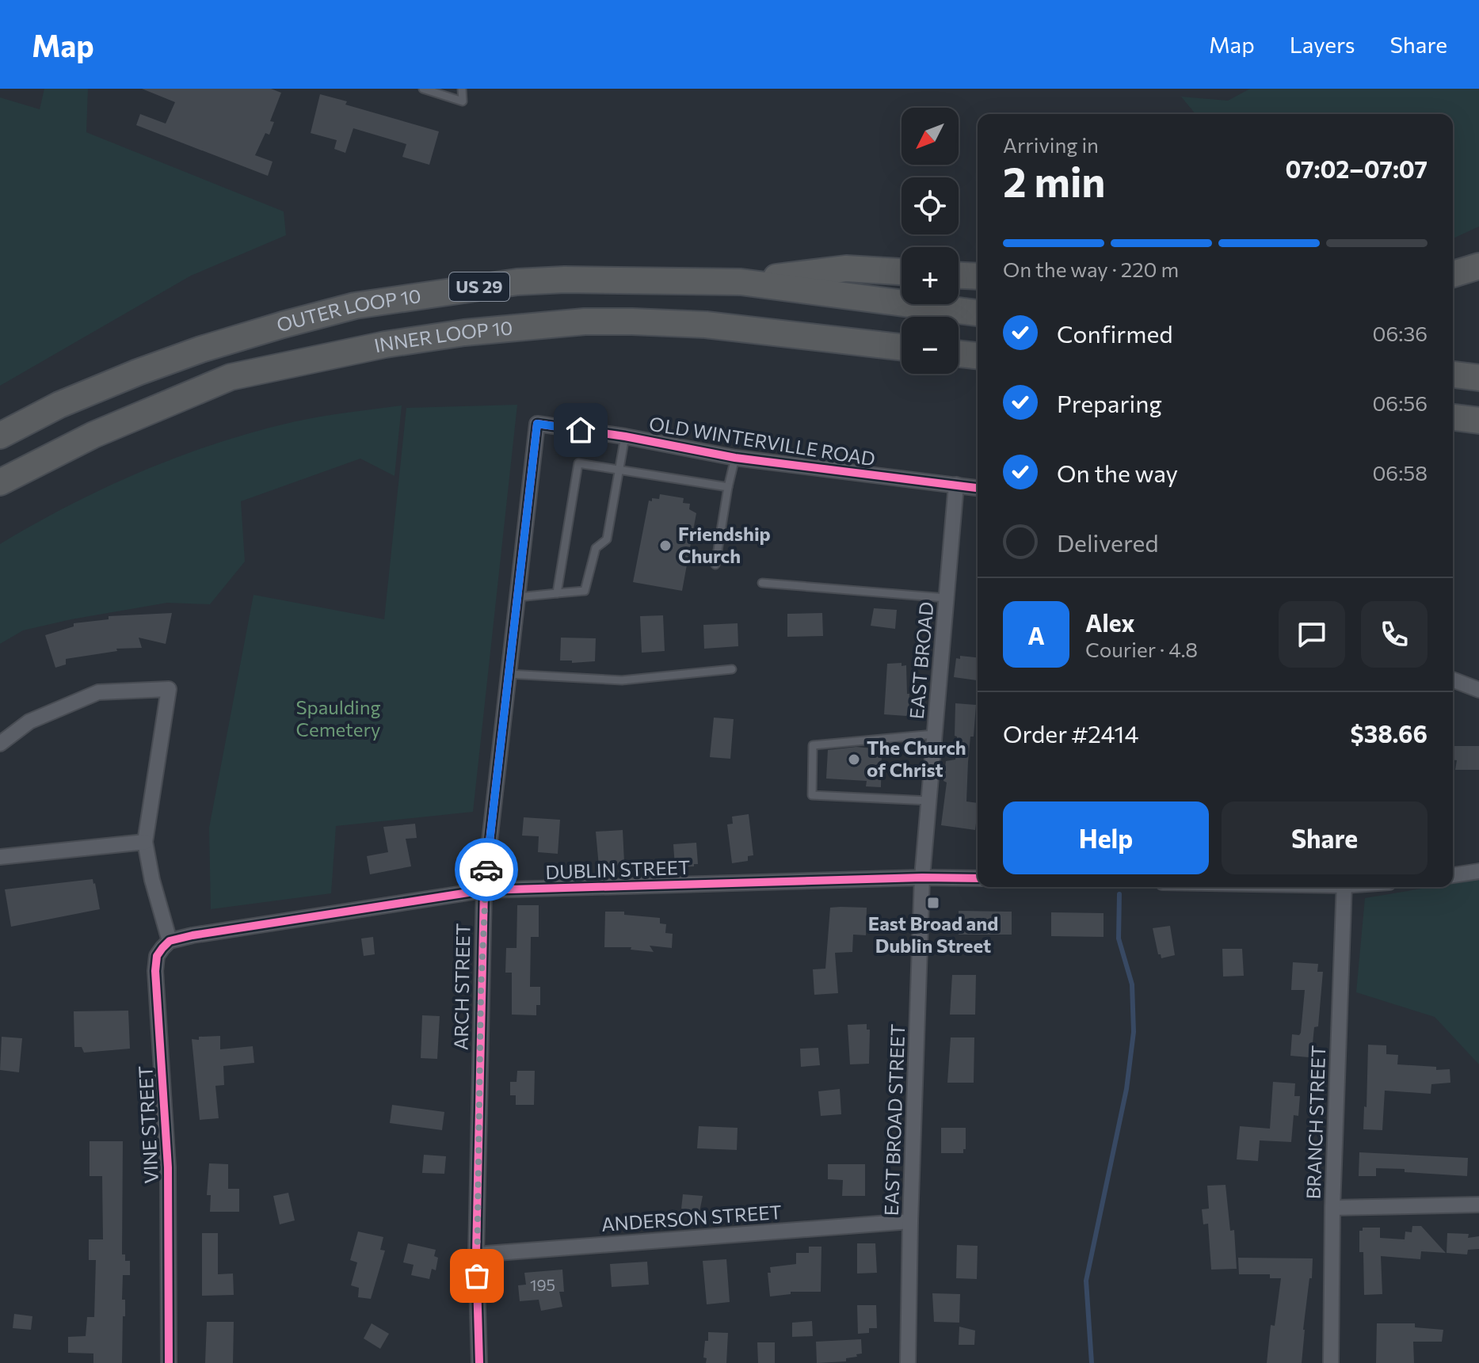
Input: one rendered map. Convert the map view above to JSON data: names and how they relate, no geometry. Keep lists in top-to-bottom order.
{
  "streets": {
    "highway": ["US 29", "OUTER LOOP 10", "INNER LOOP 10"],
    "street": [
      "OLD WINTERVILLE ROAD",
      "EAST BROAD",
      "DUBLIN STREET",
      "ARCH STREET",
      "EAST BROAD STREET",
      "BRANCH STREET",
      "VINE STREET",
      "ANDERSON STREET"
    ]
  },
  "crossings": [
    ["OLD WINTERVILLE ROAD", "EAST BROAD"],
    ["OLD WINTERVILLE ROAD", "ARCH STREET"],
    ["EAST BROAD", "DUBLIN STREET"],
    ["EAST BROAD", "EAST BROAD STREET"],
    ["DUBLIN STREET", "ARCH STREET"],
    ["DUBLIN STREET", "EAST BROAD STREET"],
    ["DUBLIN STREET", "VINE STREET"],
    ["ARCH STREET", "ANDERSON STREET"],
    ["EAST BROAD STREET", "ANDERSON STREET"]
  ],
  "parks": ["Spaulding Cemetery"],
  "places": {
    "other": ["Friendship Church", "The Church of Christ"],
    "transit": ["East Broad and Dublin Street"]
  },
  "house_numbers": ["195"],
  "north": "bottom left",
  "page": {
    "header": "Map",
    "nav": ["Map", "Layers", "Share"],
    "map_buttons": ["+", "−"],
    "heading": ["2 min", "Arriving in", "07:02–07:07"],
    "panel": [
      "Alex",
      "Courier · 4.8",
      "Order #2414",
      "$38.66"
    ],
    "bar": "On the way · 220 m",
    "list": [
      ["Confirmed", "06:36"],
      ["Preparing", "06:56"],
      ["On the way", "06:58"],
      "Delivered"
    ],
    "round": "A",
    "buttons": ["Help", "Share"]
  }
}
